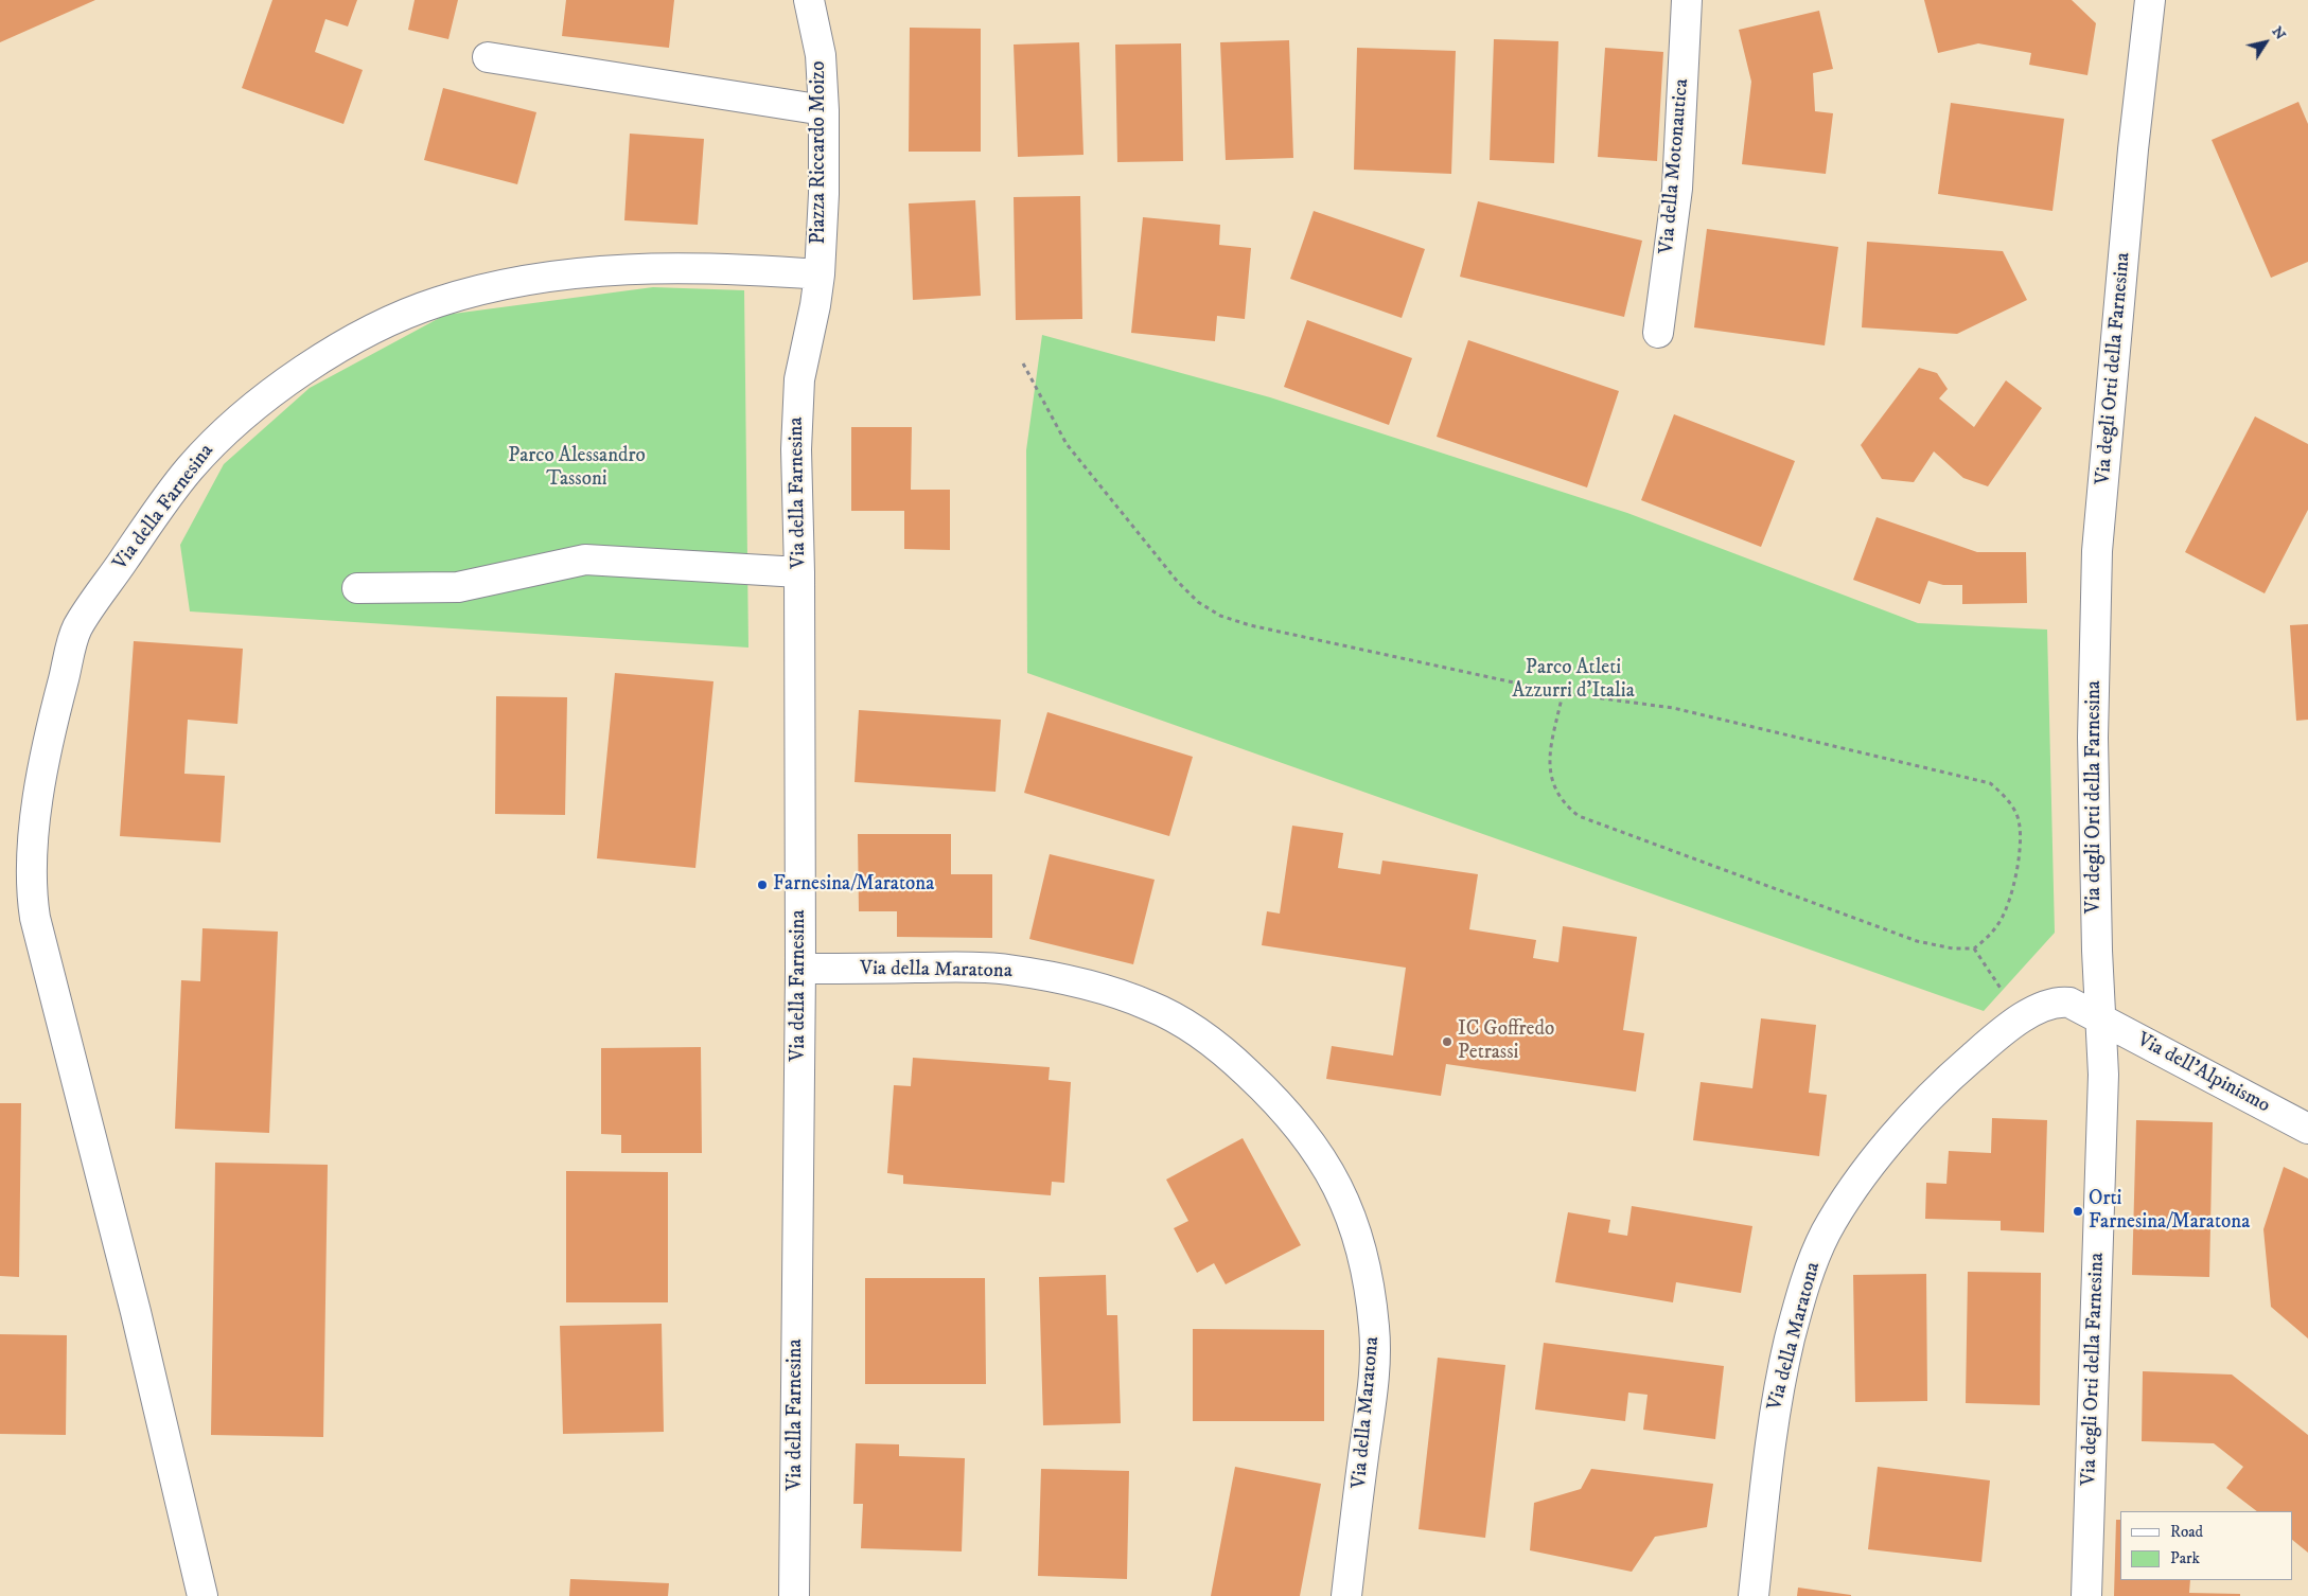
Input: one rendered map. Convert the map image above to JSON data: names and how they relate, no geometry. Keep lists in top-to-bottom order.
{
  "streets": {
    "street": [
      "Piazza Riccardo Moizo",
      "Via della Motonautica",
      "Via degli Orti della Farnesina",
      "Via della Farnesina",
      "Via della Maratona",
      "Via dell'Alpinismo"
    ]
  },
  "crossings": [
    ["Piazza Riccardo Moizo", "Via della Farnesina"],
    ["Via degli Orti della Farnesina", "Via della Maratona"],
    ["Via degli Orti della Farnesina", "Via dell'Alpinismo"],
    ["Via della Farnesina", "Via della Maratona"],
    ["Via della Maratona", "Via dell'Alpinismo"]
  ],
  "parks": ["Parco Alessandro Tassoni", "Parco Atleti Azzurri d'Italia"],
  "places": ["Farnesina/Maratona", "IC Goffredo Petrassi", "Orti Farnesina/Maratona"],
  "legend": ["Road", "Park"],
  "north": "top right"
}
